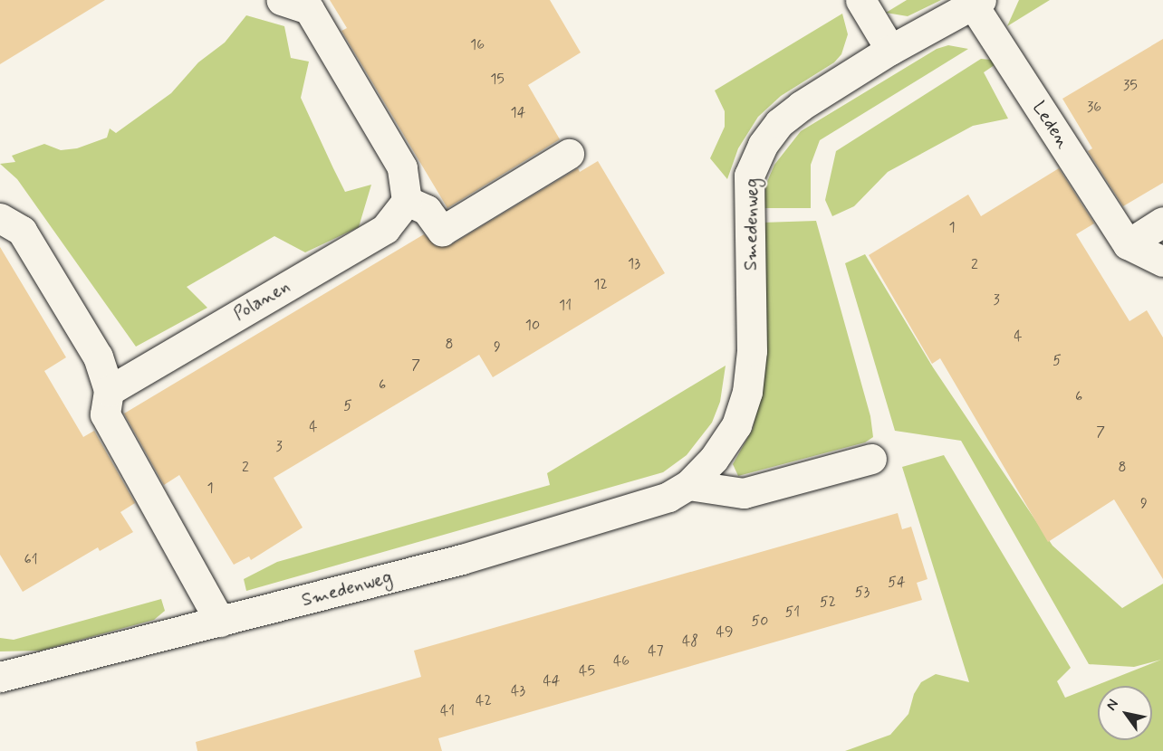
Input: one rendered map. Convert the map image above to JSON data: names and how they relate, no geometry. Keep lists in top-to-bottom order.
{
  "streets": {
    "street": ["Leden", "Smedenweg", "Polanen"]
  },
  "crossings": [
    ["Leden", "Smedenweg"]
  ],
  "house_numbers": [
    "16",
    "15",
    "35",
    "36",
    "14",
    "1",
    "13",
    "2",
    "12",
    "3",
    "11",
    "10",
    "4",
    "8",
    "9",
    "5",
    "7",
    "6",
    "6",
    "5",
    "4",
    "7",
    "3",
    "2",
    "8",
    "1",
    "9",
    "61",
    "54",
    "53",
    "52",
    "51",
    "50",
    "49",
    "48",
    "47",
    "46",
    "45",
    "44",
    "43",
    "42",
    "41"
  ],
  "north": "top left"
}
